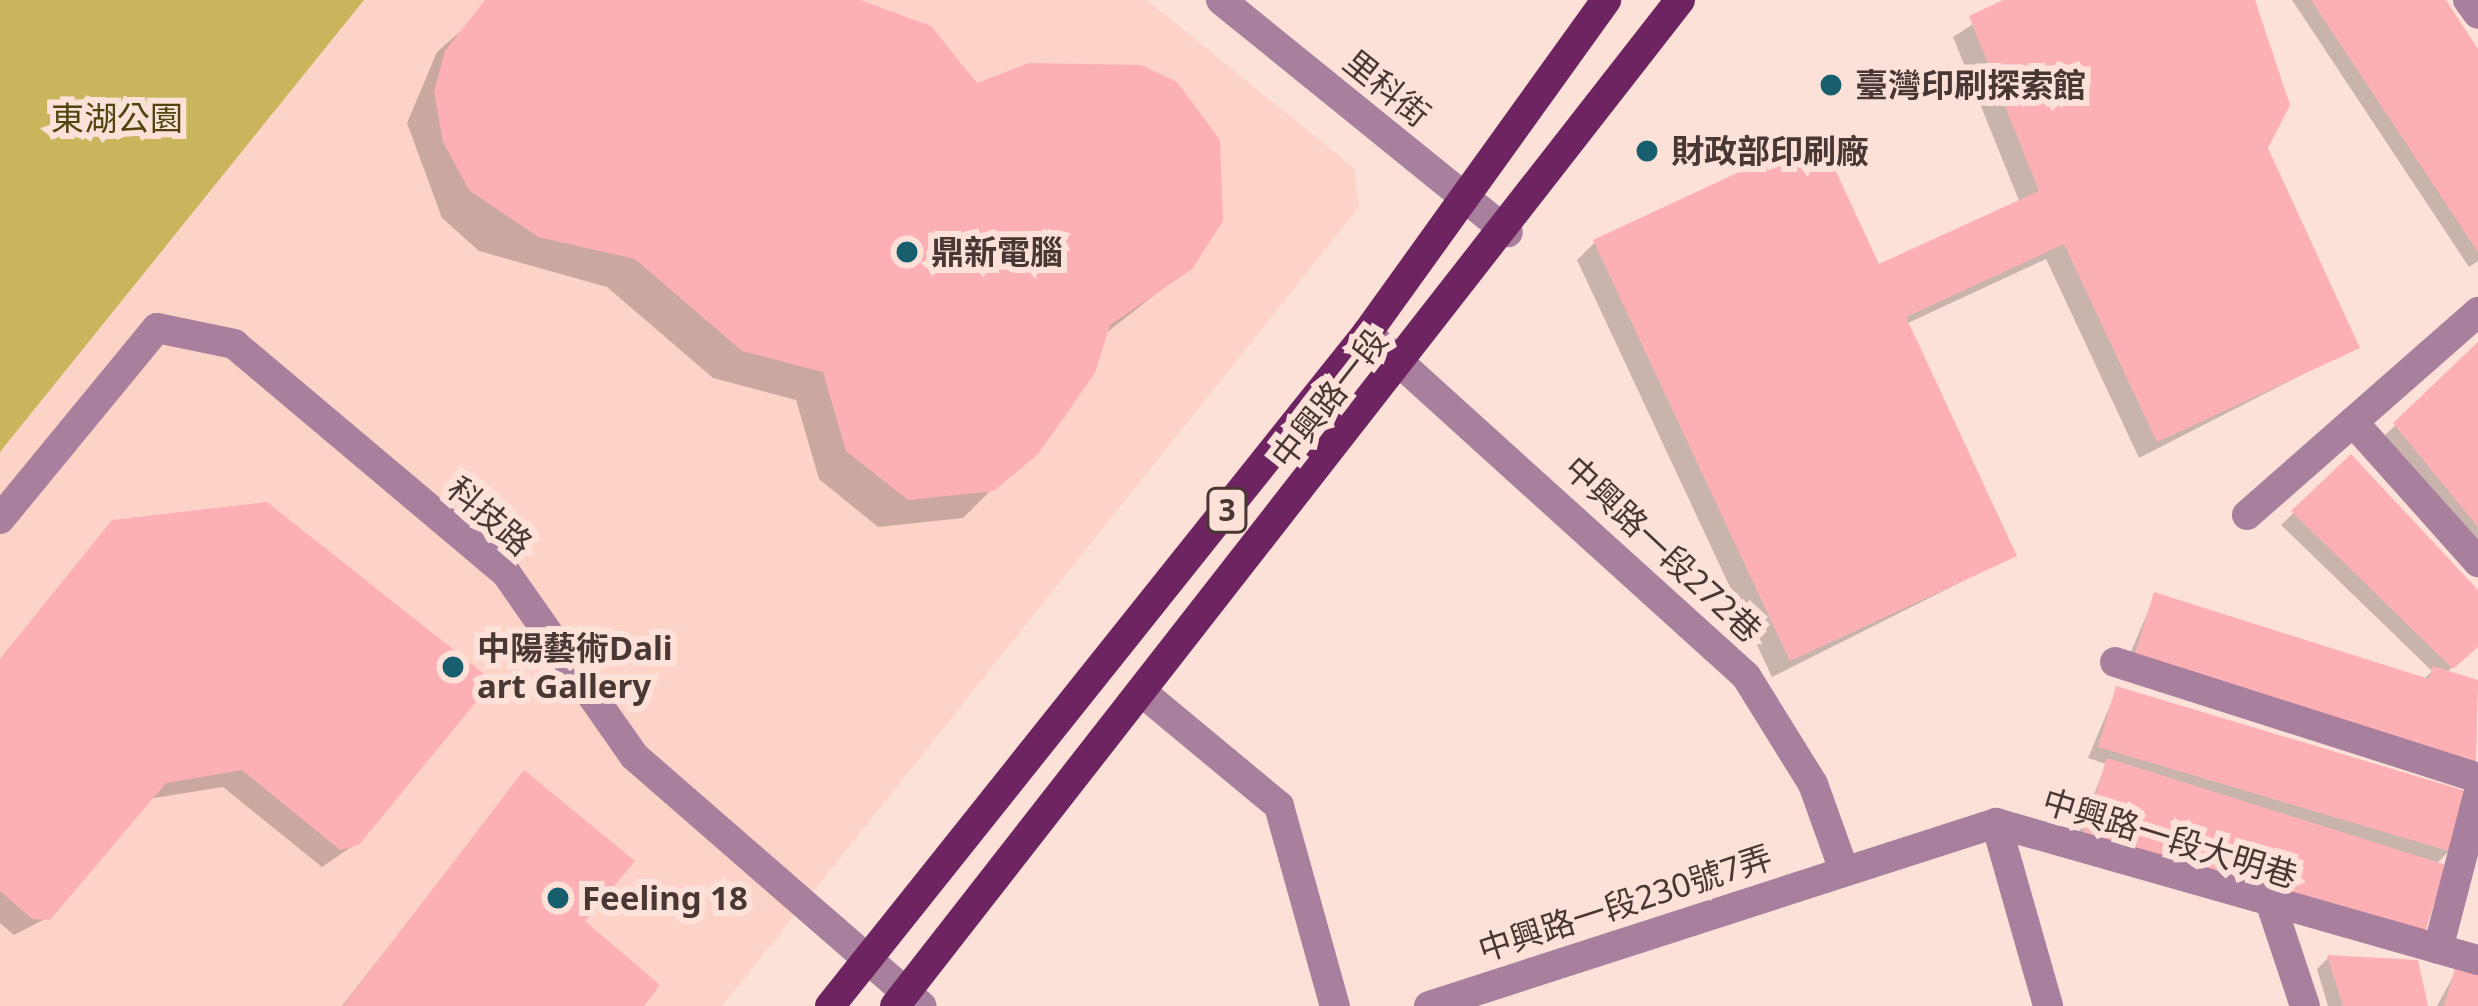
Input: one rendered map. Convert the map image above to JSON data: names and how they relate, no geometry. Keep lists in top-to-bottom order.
{
  "streets": {
    "main road": ["中興路一段", "3"],
    "street": [
      "里科街",
      "科技路",
      "中興路一段272巷",
      "中興路一段大明巷",
      "中興路一段230號7弄"
    ]
  },
  "crossings": [
    ["里科街", "中興路一段"],
    ["中興路一段", "科技路"],
    ["中興路一段", "中興路一段272巷"],
    ["中興路一段272巷", "中興路一段大明巷"],
    ["中興路一段272巷", "中興路一段230號7弄"],
    ["中興路一段大明巷", "中興路一段230號7弄"]
  ],
  "parks": ["東湖公園"],
  "places": [
    "臺灣印刷探索館",
    "財政部印刷廠",
    "鼎新電腦",
    "中陽藝術Dali art Gallery",
    "Feeling 18"
  ]
}
